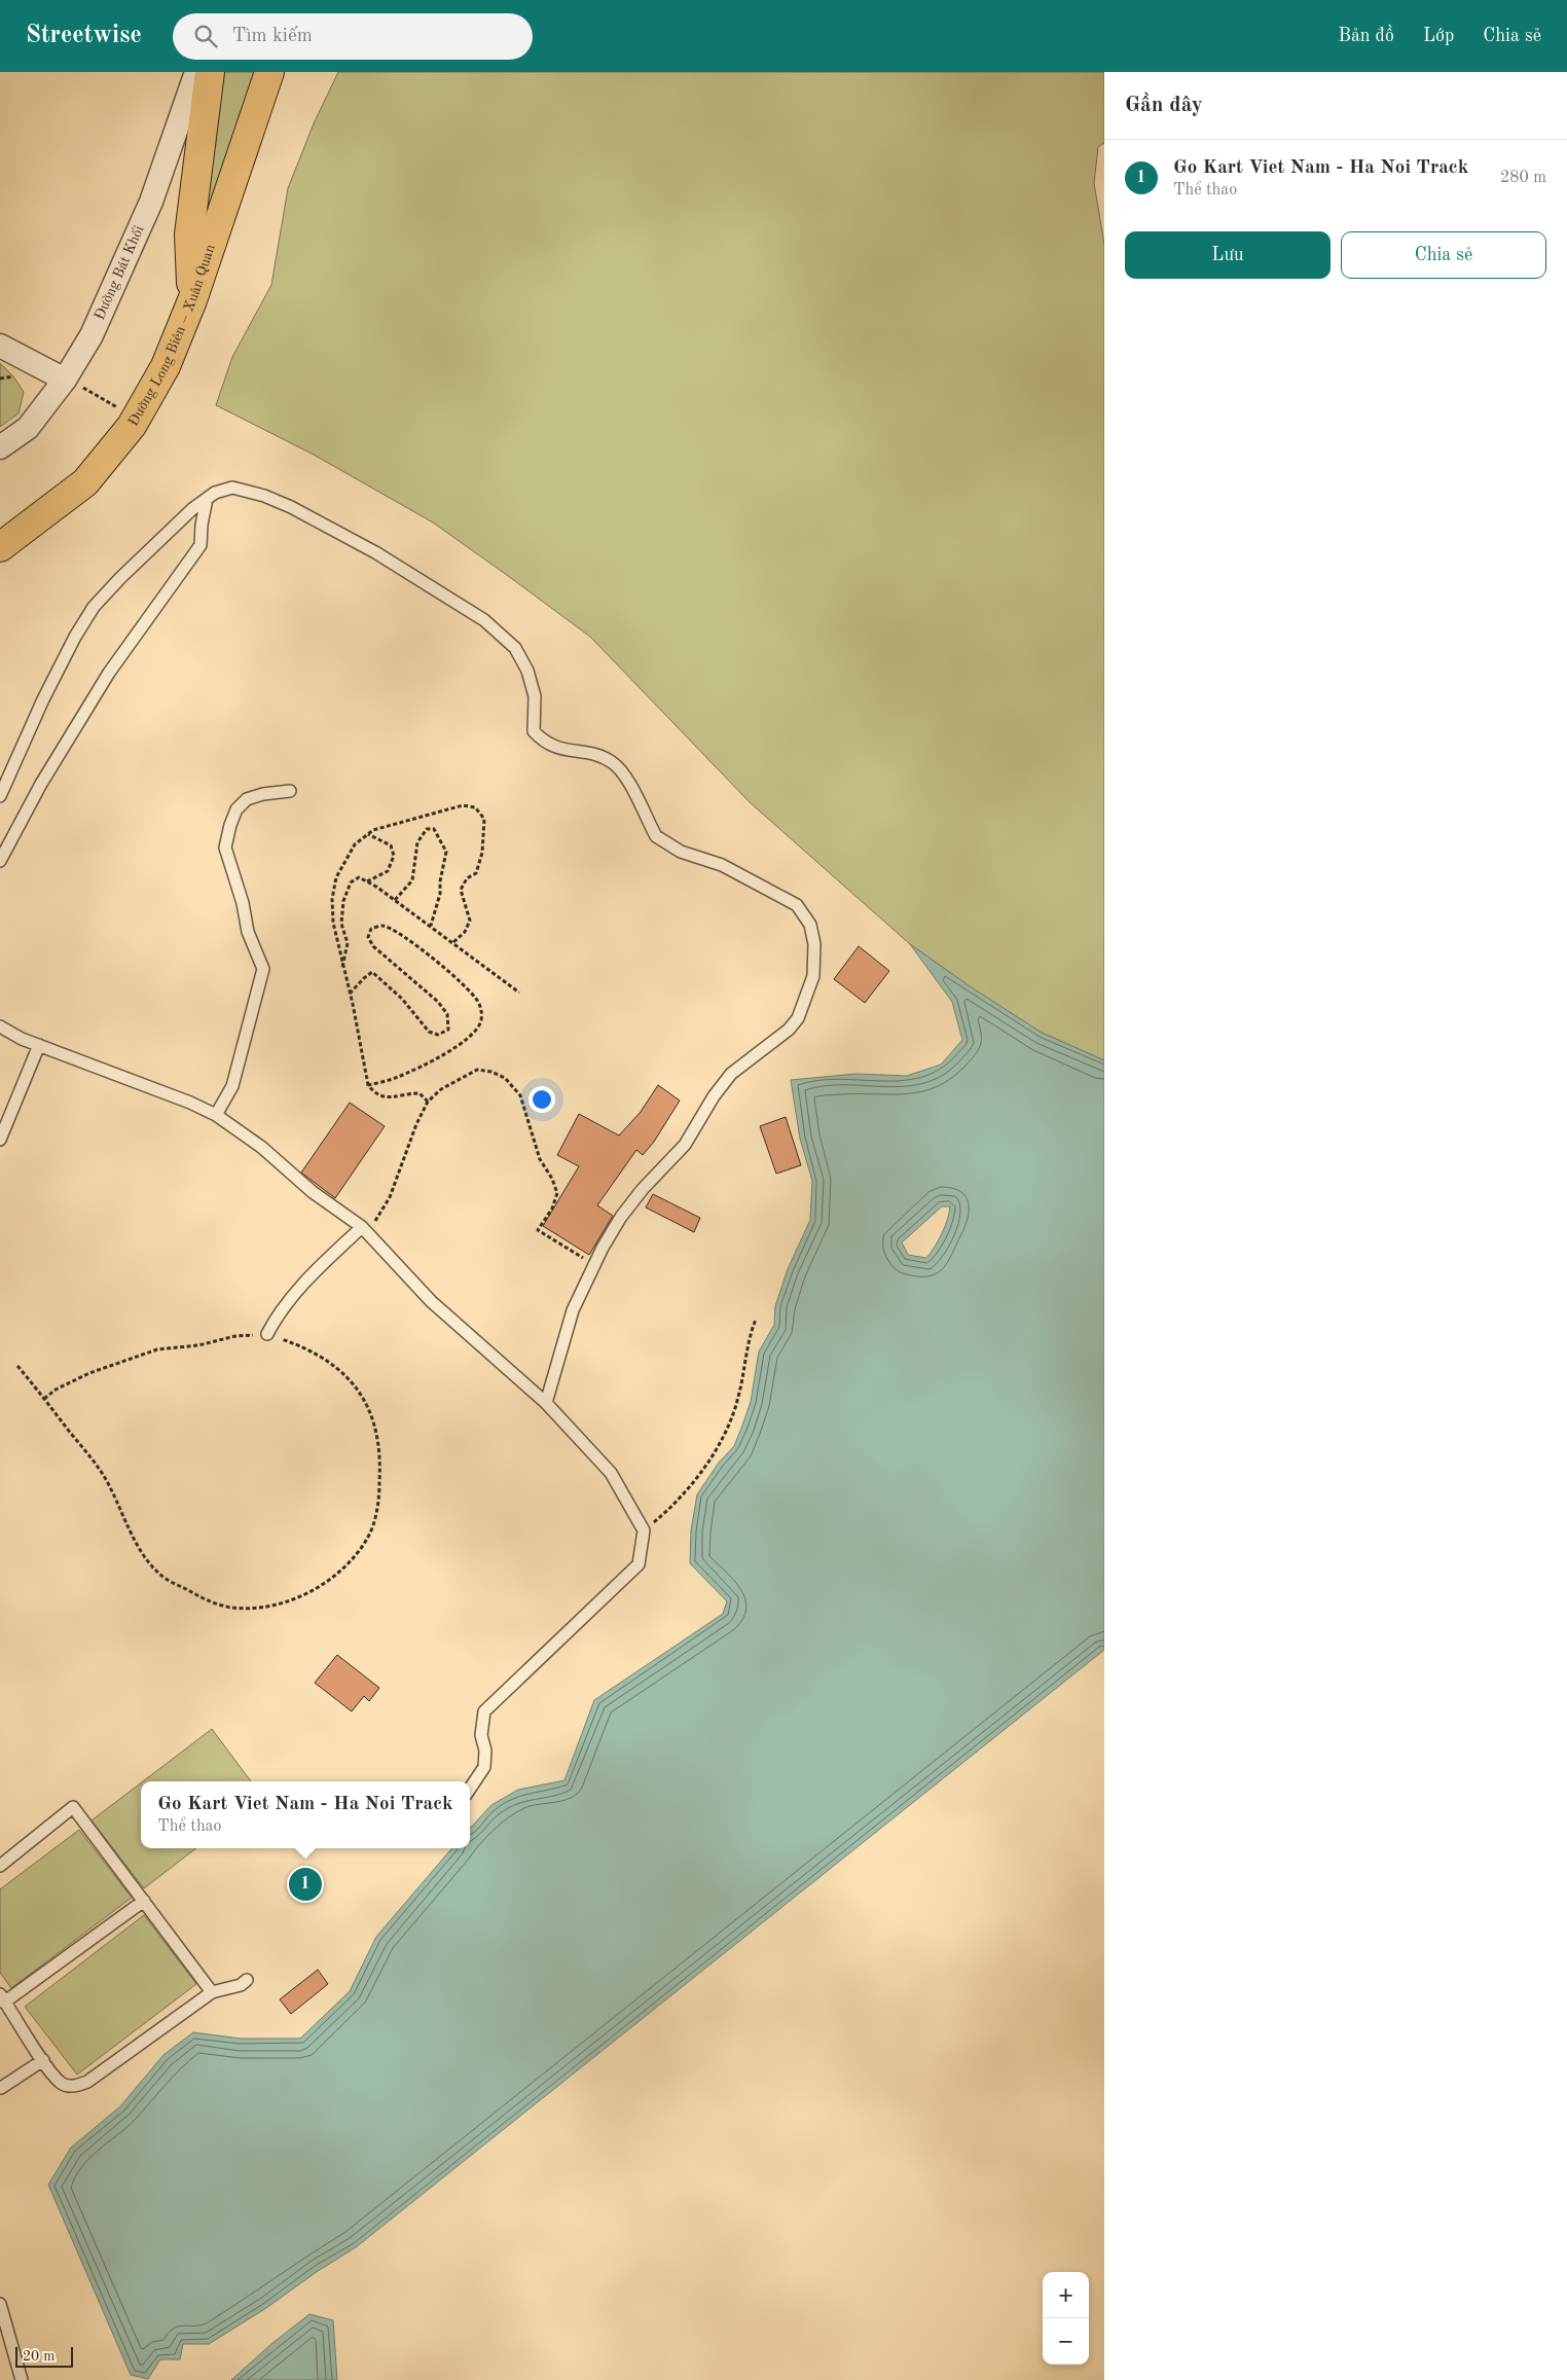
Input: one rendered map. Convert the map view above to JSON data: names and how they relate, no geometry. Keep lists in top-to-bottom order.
{
  "streets": {
    "main road": ["Đường Long Biên – Xuân Quan"],
    "street": ["Đường Bát Khối"]
  },
  "scale_bar": "20 m",
  "page": {
    "header": "Streetwise",
    "search": "Tìm kiếm",
    "nav": ["Bản đồ", "Lớp", "Chia sẻ"],
    "heading": "Gần đây",
    "list": [
      {
        "mark": "1",
        "name": "Go Kart Viet Nam - Ha Noi Track",
        "note": "Thể thao",
        "value": "280 m"
      }
    ],
    "buttons": ["Lưu", "Chia sẻ"],
    "popup": ["Go Kart Viet Nam - Ha Noi Track", "Thể thao"],
    "pins": "1",
    "map_buttons": ["+", "−"],
    "scale": "20 m"
  }
}
